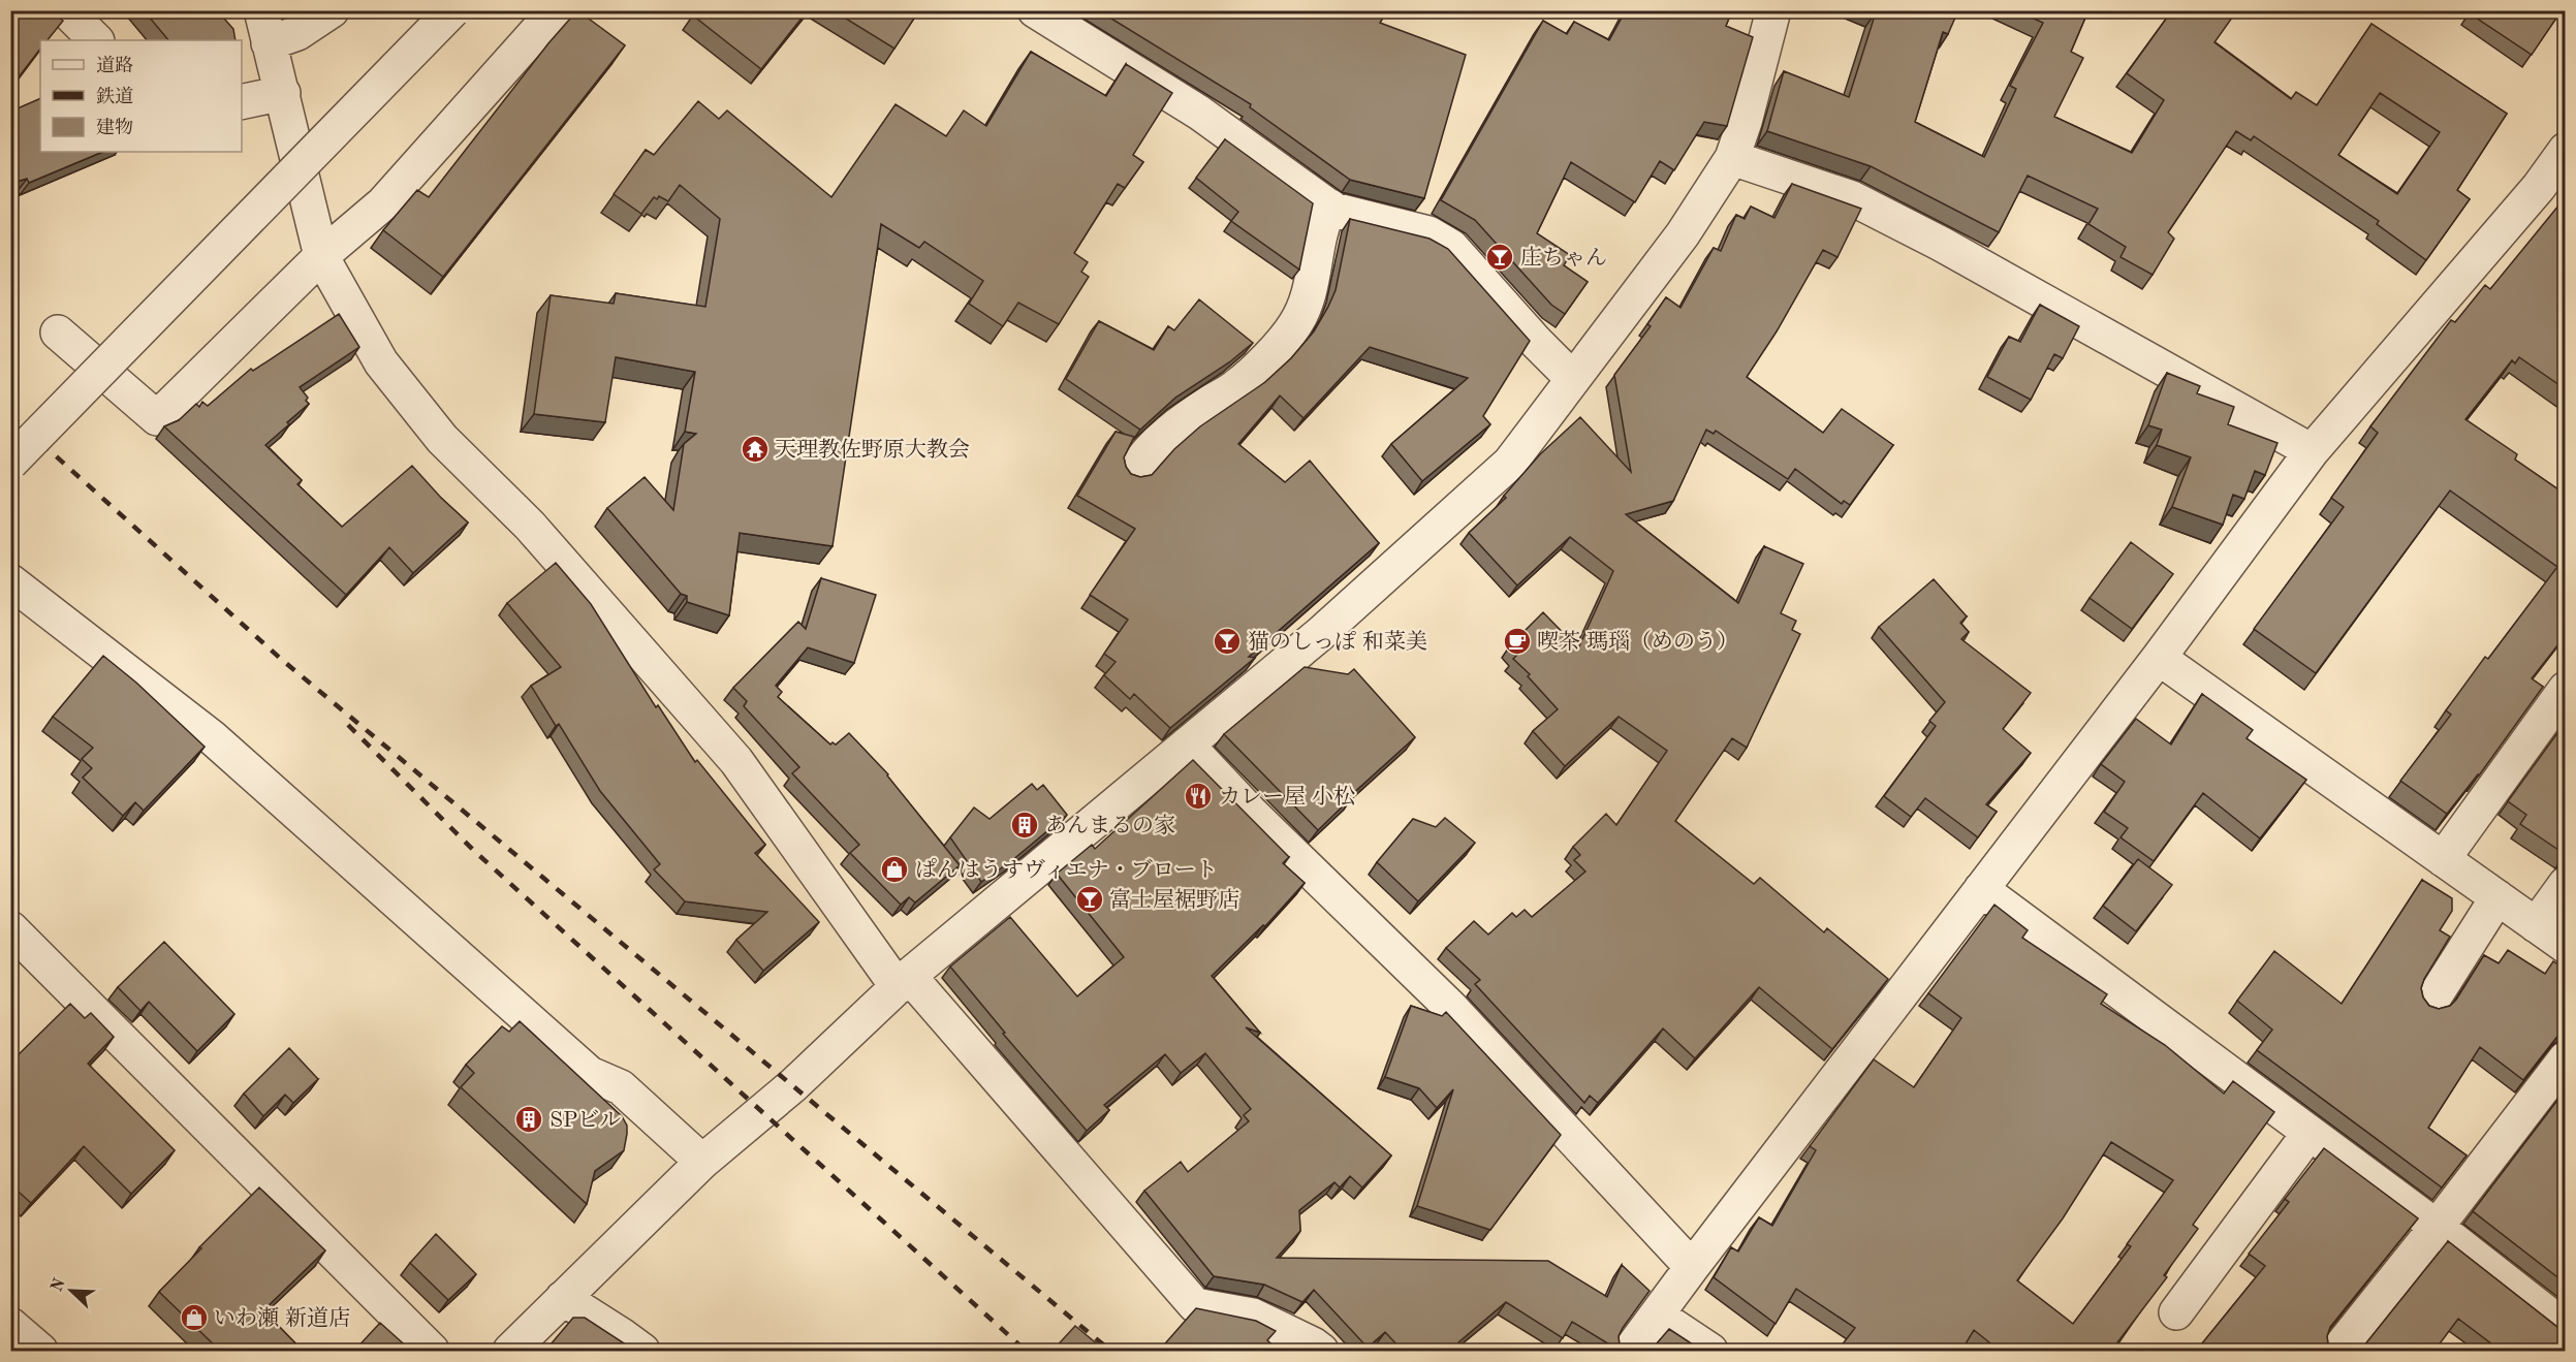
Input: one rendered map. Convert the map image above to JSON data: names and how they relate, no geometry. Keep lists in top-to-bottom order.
{
  "places": {
    "bar": ["庄ちゃん", "猫のしっぽ 和菜美", "富士屋裾野店"],
    "temple": ["天理教佐野原大教会"],
    "cafe": ["喫茶 瑪瑙（めのう）"],
    "restaurant": ["カレー屋 小松"],
    "building": ["あんまるの家", "SPビル"],
    "shop": ["ぱんはうすヴィエナ・ブロート", "いわ瀬 新道店"]
  },
  "legend": ["道路", "鉄道", "建物"],
  "north": "top left"
}
